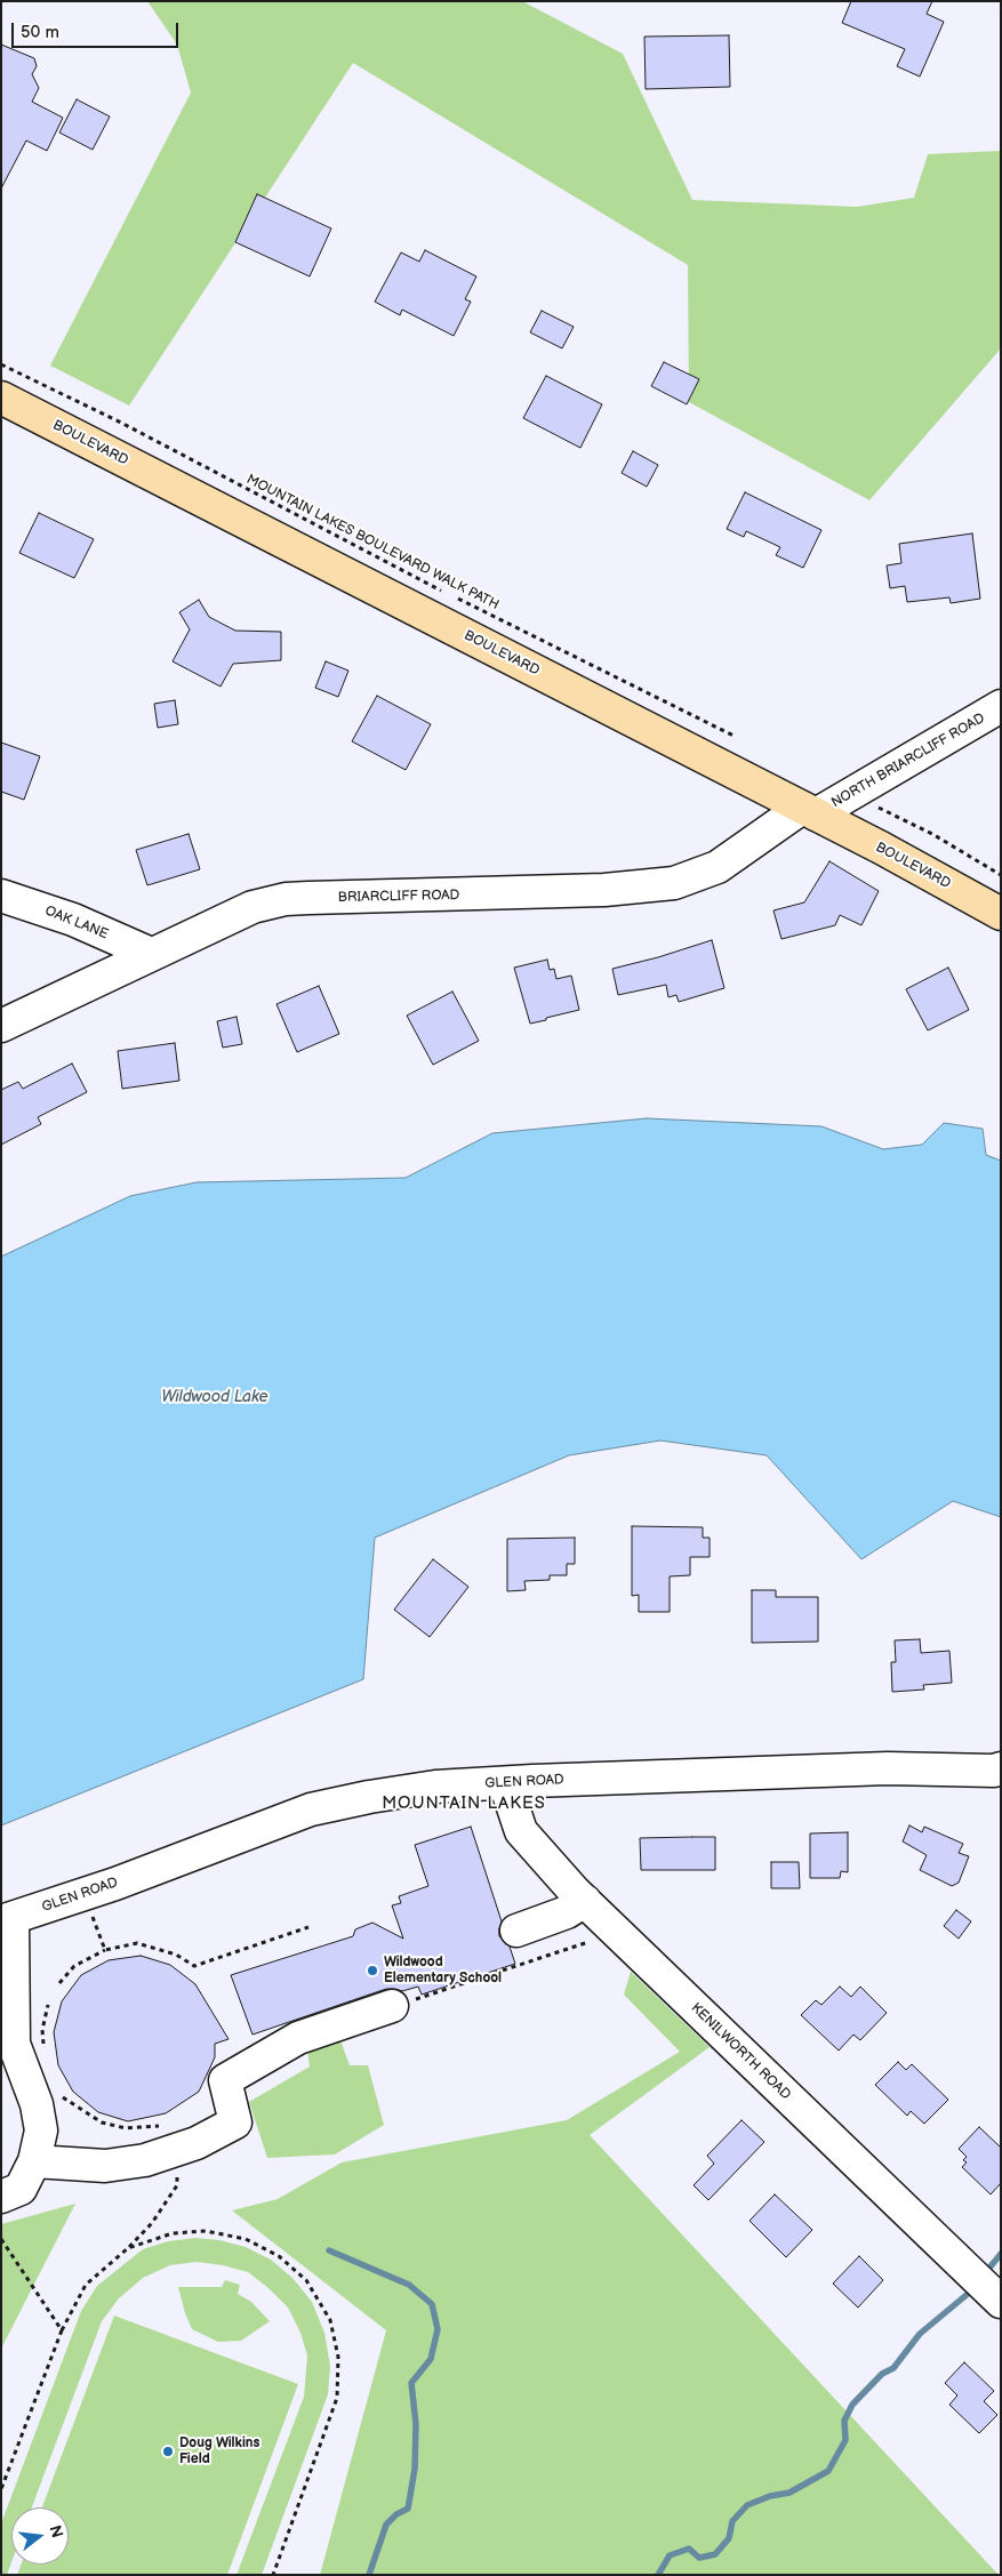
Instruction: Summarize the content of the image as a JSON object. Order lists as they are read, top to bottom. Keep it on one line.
{"streets":{"main road":["BOULEVARD"],"street":["NORTH BRIARCLIFF ROAD","BRIARCLIFF ROAD","OAK LANE","GLEN ROAD","KENILWORTH ROAD"],"path":["MOUNTAIN LAKES BOULEVARD WALK PATH"]},"crossings":[["BOULEVARD","NORTH BRIARCLIFF ROAD"],["BOULEVARD","BRIARCLIFF ROAD"],["NORTH BRIARCLIFF ROAD","BRIARCLIFF ROAD"],["BRIARCLIFF ROAD","OAK LANE"],["GLEN ROAD","KENILWORTH ROAD"]],"districts":["MOUNTAIN LAKES"],"water":["Wildwood Lake"],"places":["Wildwood Elementary School","Doug Wilkins Field"],"scale_bar":"50 m","north":"right"}
